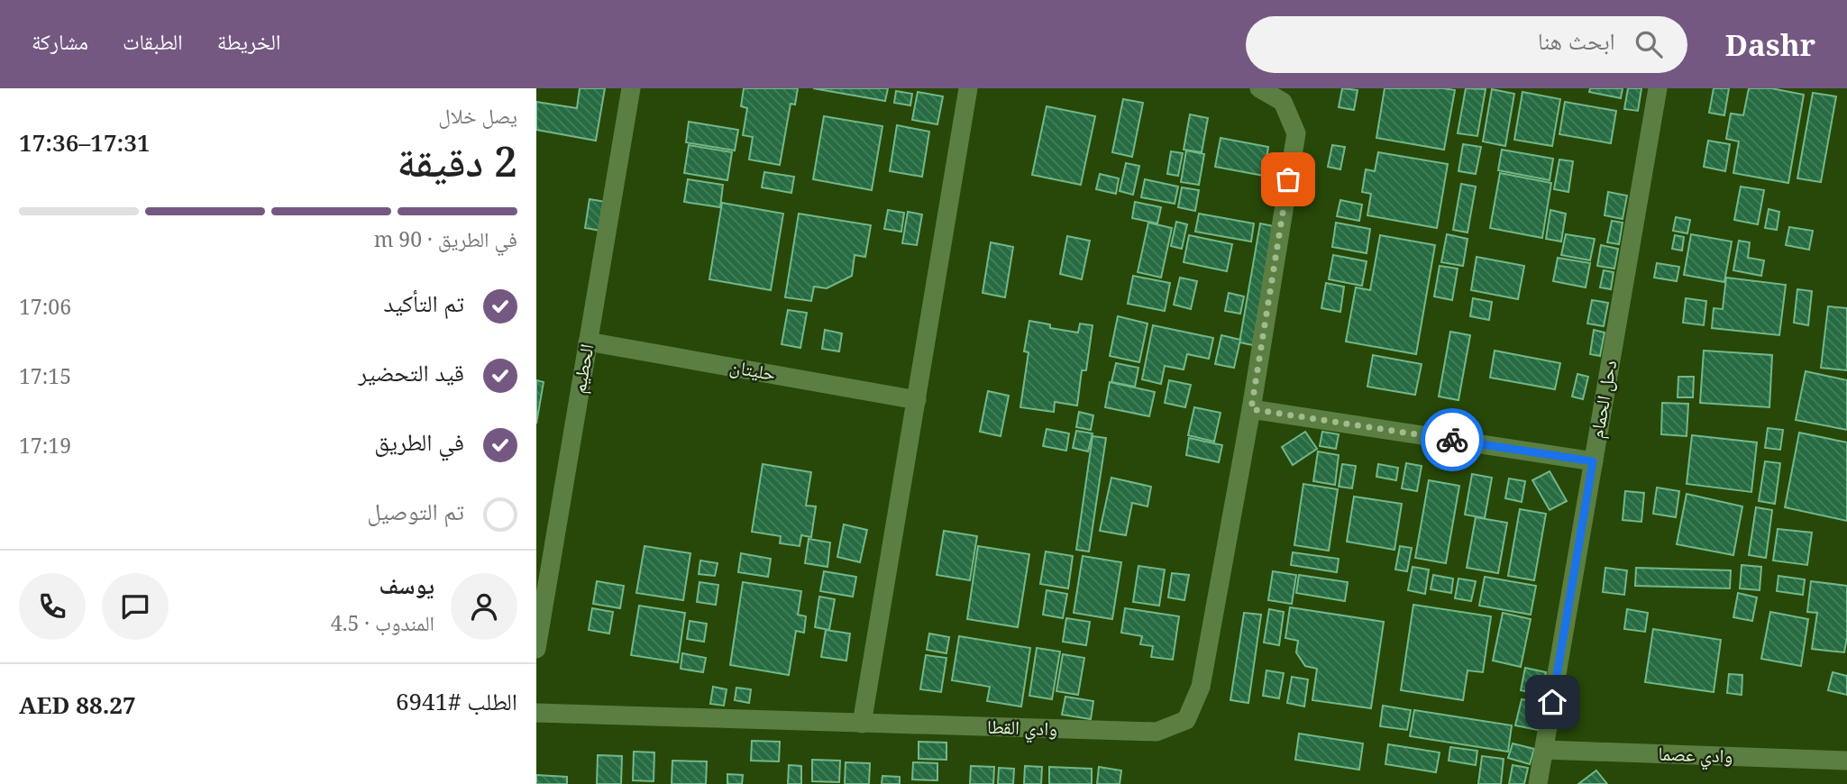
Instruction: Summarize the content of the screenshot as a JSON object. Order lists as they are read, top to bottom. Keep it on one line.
{"streets":{"street":["الحطيم","حليتان","دحل الحمام","وادي القطا","وادي عصما"]},"crossings":[["الحطيم","حليتان"],["دحل الحمام","وادي عصما"]],"page":{"header":"Dashr","search":"ابحث هنا","nav":["الخريطة","الطبقات","مشاركة"],"heading":["2 دقيقة","يصل خلال","17:31–17:36"],"panel":["يوسف","المندوب · 4.5","الطلب #6941","AED 88.27"],"bar":"في الطريق · 90 m","list":[["تم التأكيد","17:06"],["قيد التحضير","17:15"],["في الطريق","17:19"],"تم التوصيل"]}}
